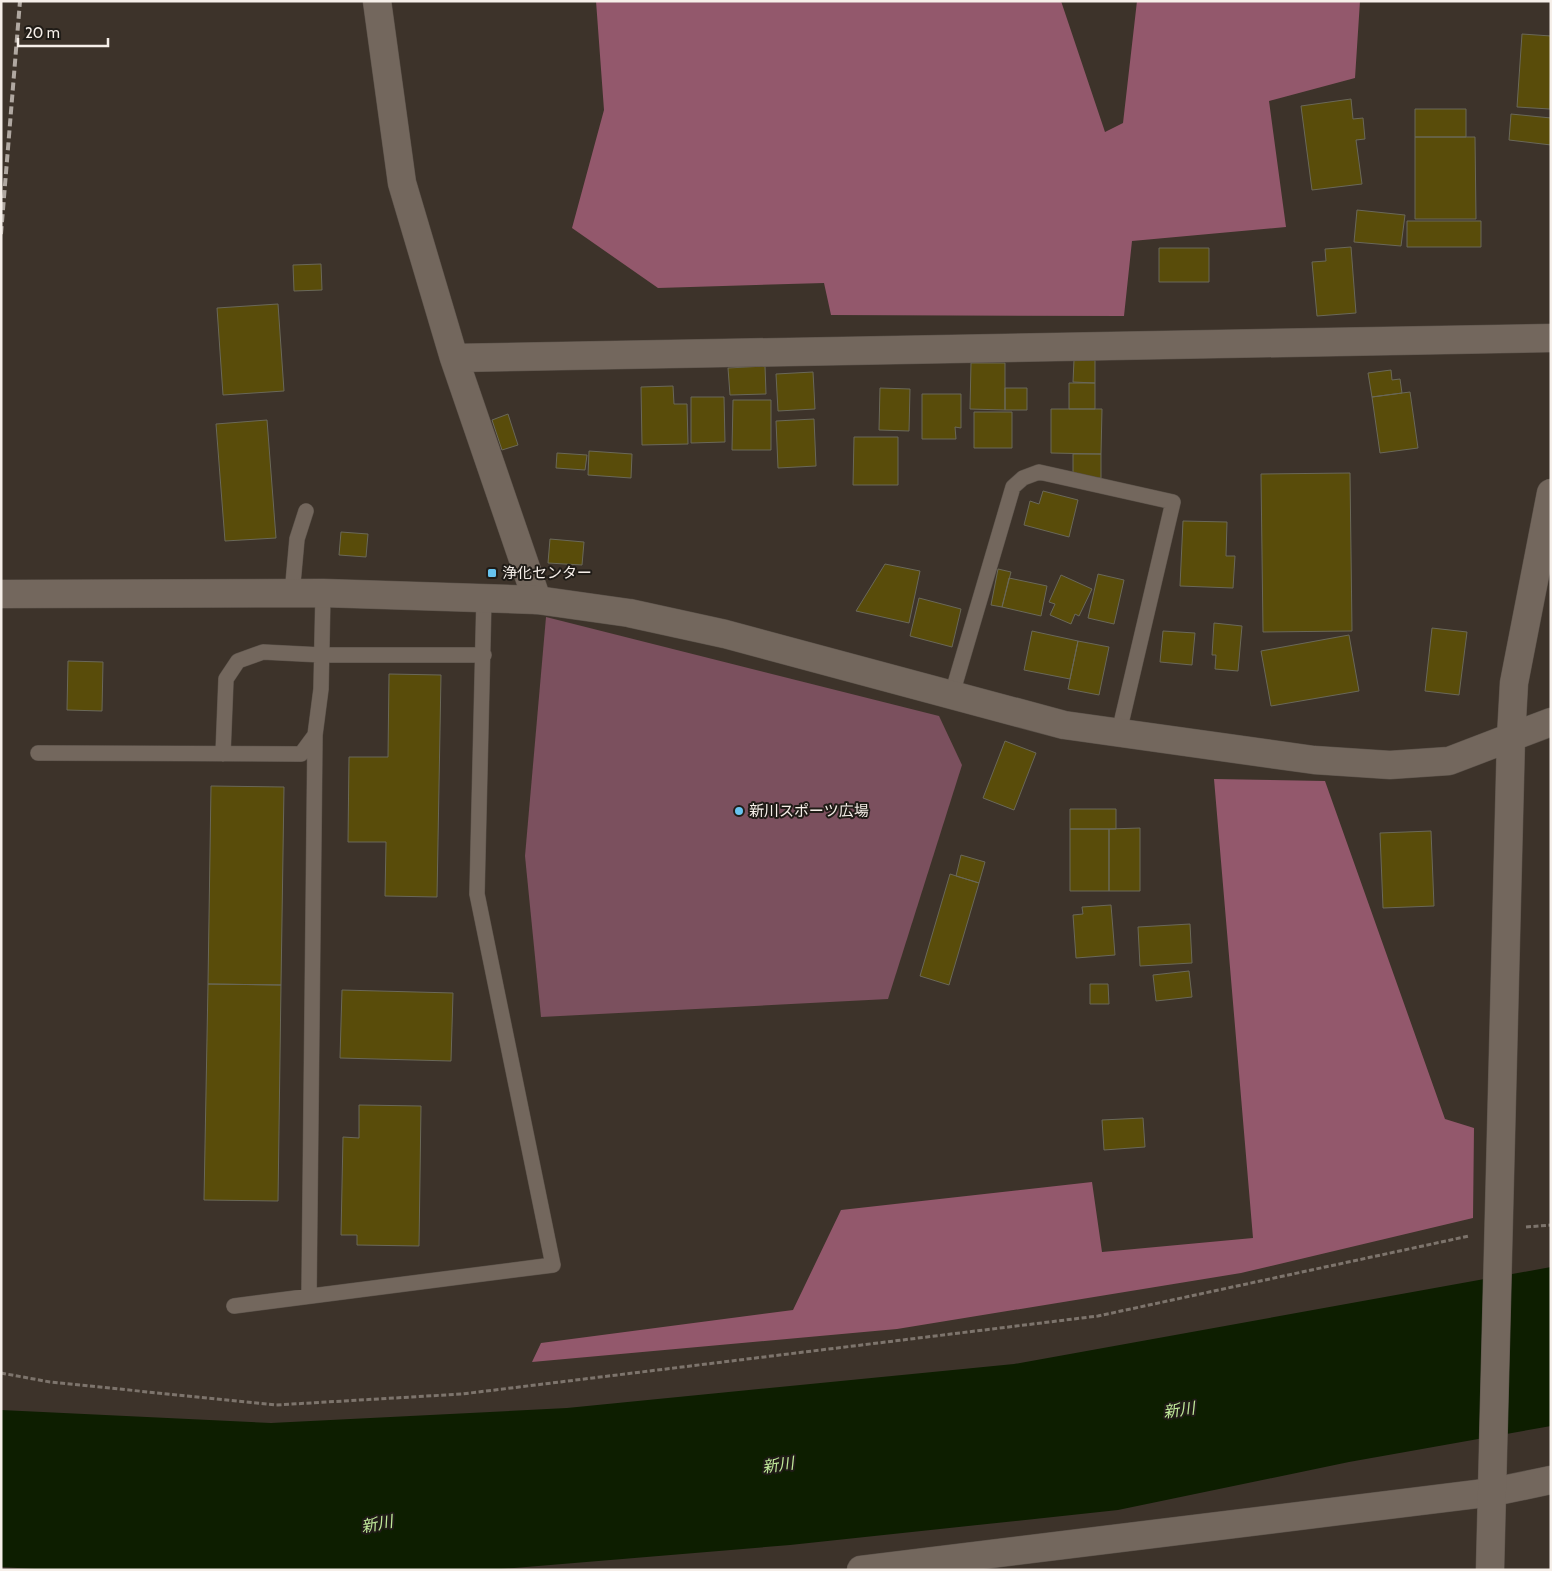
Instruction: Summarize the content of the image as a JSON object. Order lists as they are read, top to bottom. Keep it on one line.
{"water":["新川"],"places":{"transit":["浄化センター"],"other":["新川スポーツ広場"]},"scale_bar":"20 m"}
